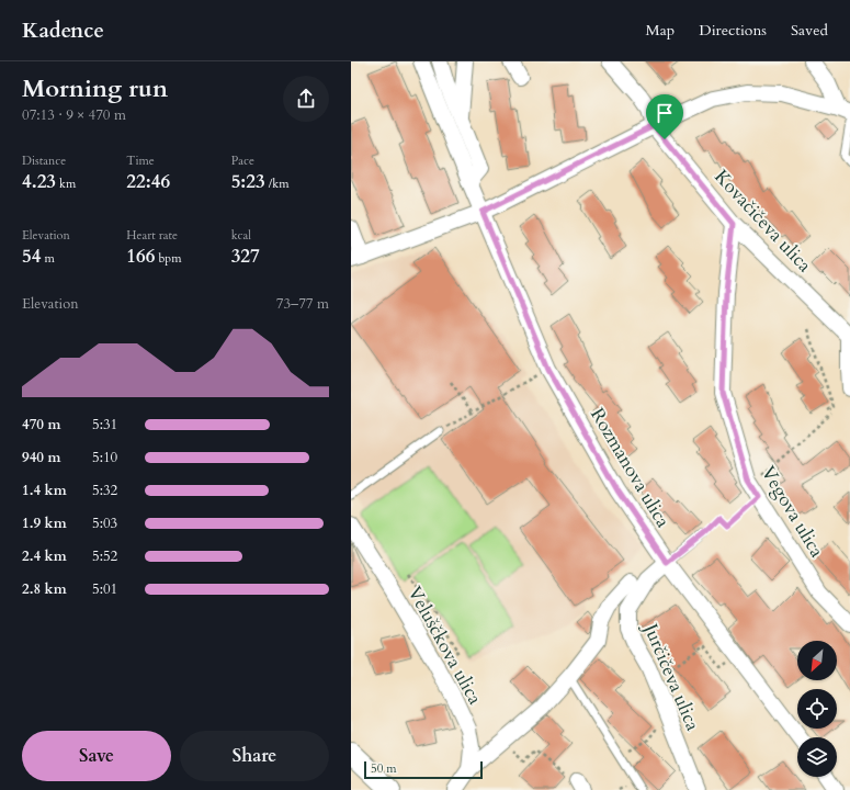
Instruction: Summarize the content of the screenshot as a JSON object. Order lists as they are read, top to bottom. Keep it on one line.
{"streets":{"street":["Kovačičeva ulica","Rozmanova ulica","Vegova ulica","Veluščkova ulica","Jurčičeva ulica"]},"crossings":[["Kovačičeva ulica","Vegova ulica"],["Rozmanova ulica","Jurčičeva ulica"]],"scale_bar":"50 m","north":"bottom left","page":{"header":"Kadence","nav":["Map","Directions","Saved"],"heading":["Morning run","07:13 · 9 × 470 m"],"stats":[["Distance","4.23 km"],["Time","22:46"],["Pace","5:23 /km"],["Elevation","54 m"],["Heart rate","166 bpm"],["kcal","327"]],"chart":["Elevation","73–77 m"],"list":[{"name":"470 m","note":"5:31"},{"name":"940 m","note":"5:10"},{"name":"1.4 km","note":"5:32"},{"name":"1.9 km","note":"5:03"},{"name":"2.4 km","note":"5:52"},{"name":"2.8 km","note":"5:01"}],"buttons":["Save","Share"],"scale":"50 m"}}
